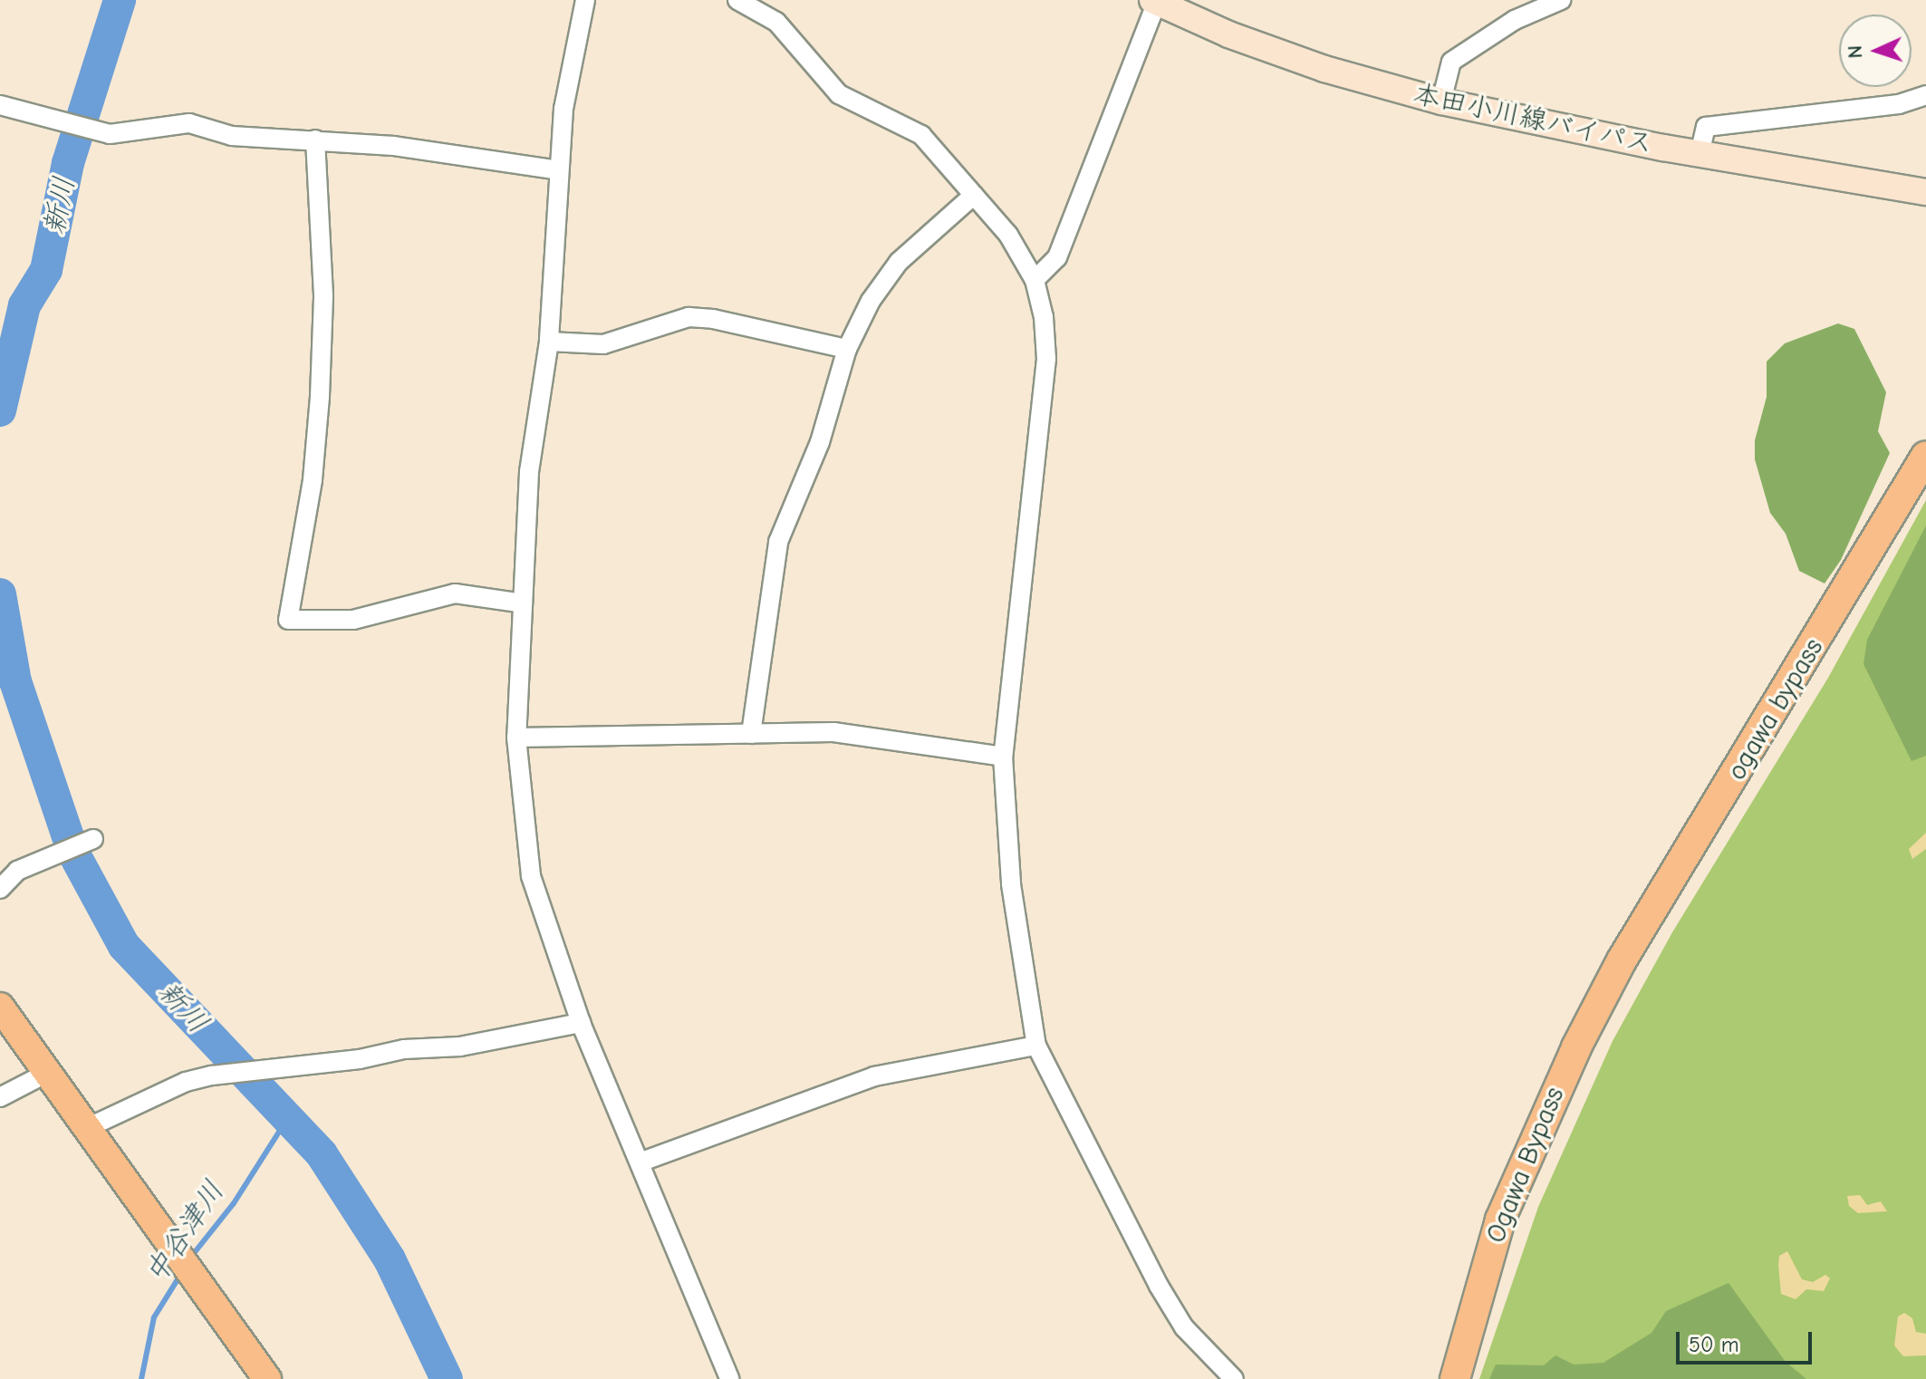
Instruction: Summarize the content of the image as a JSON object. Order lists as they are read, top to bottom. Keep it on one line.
{"streets":{"highway":["Ogawa Bypass"],"main road":["本田小川線バイパス"]},"water":["新川","中谷津川"],"scale_bar":"50 m","north":"left"}
